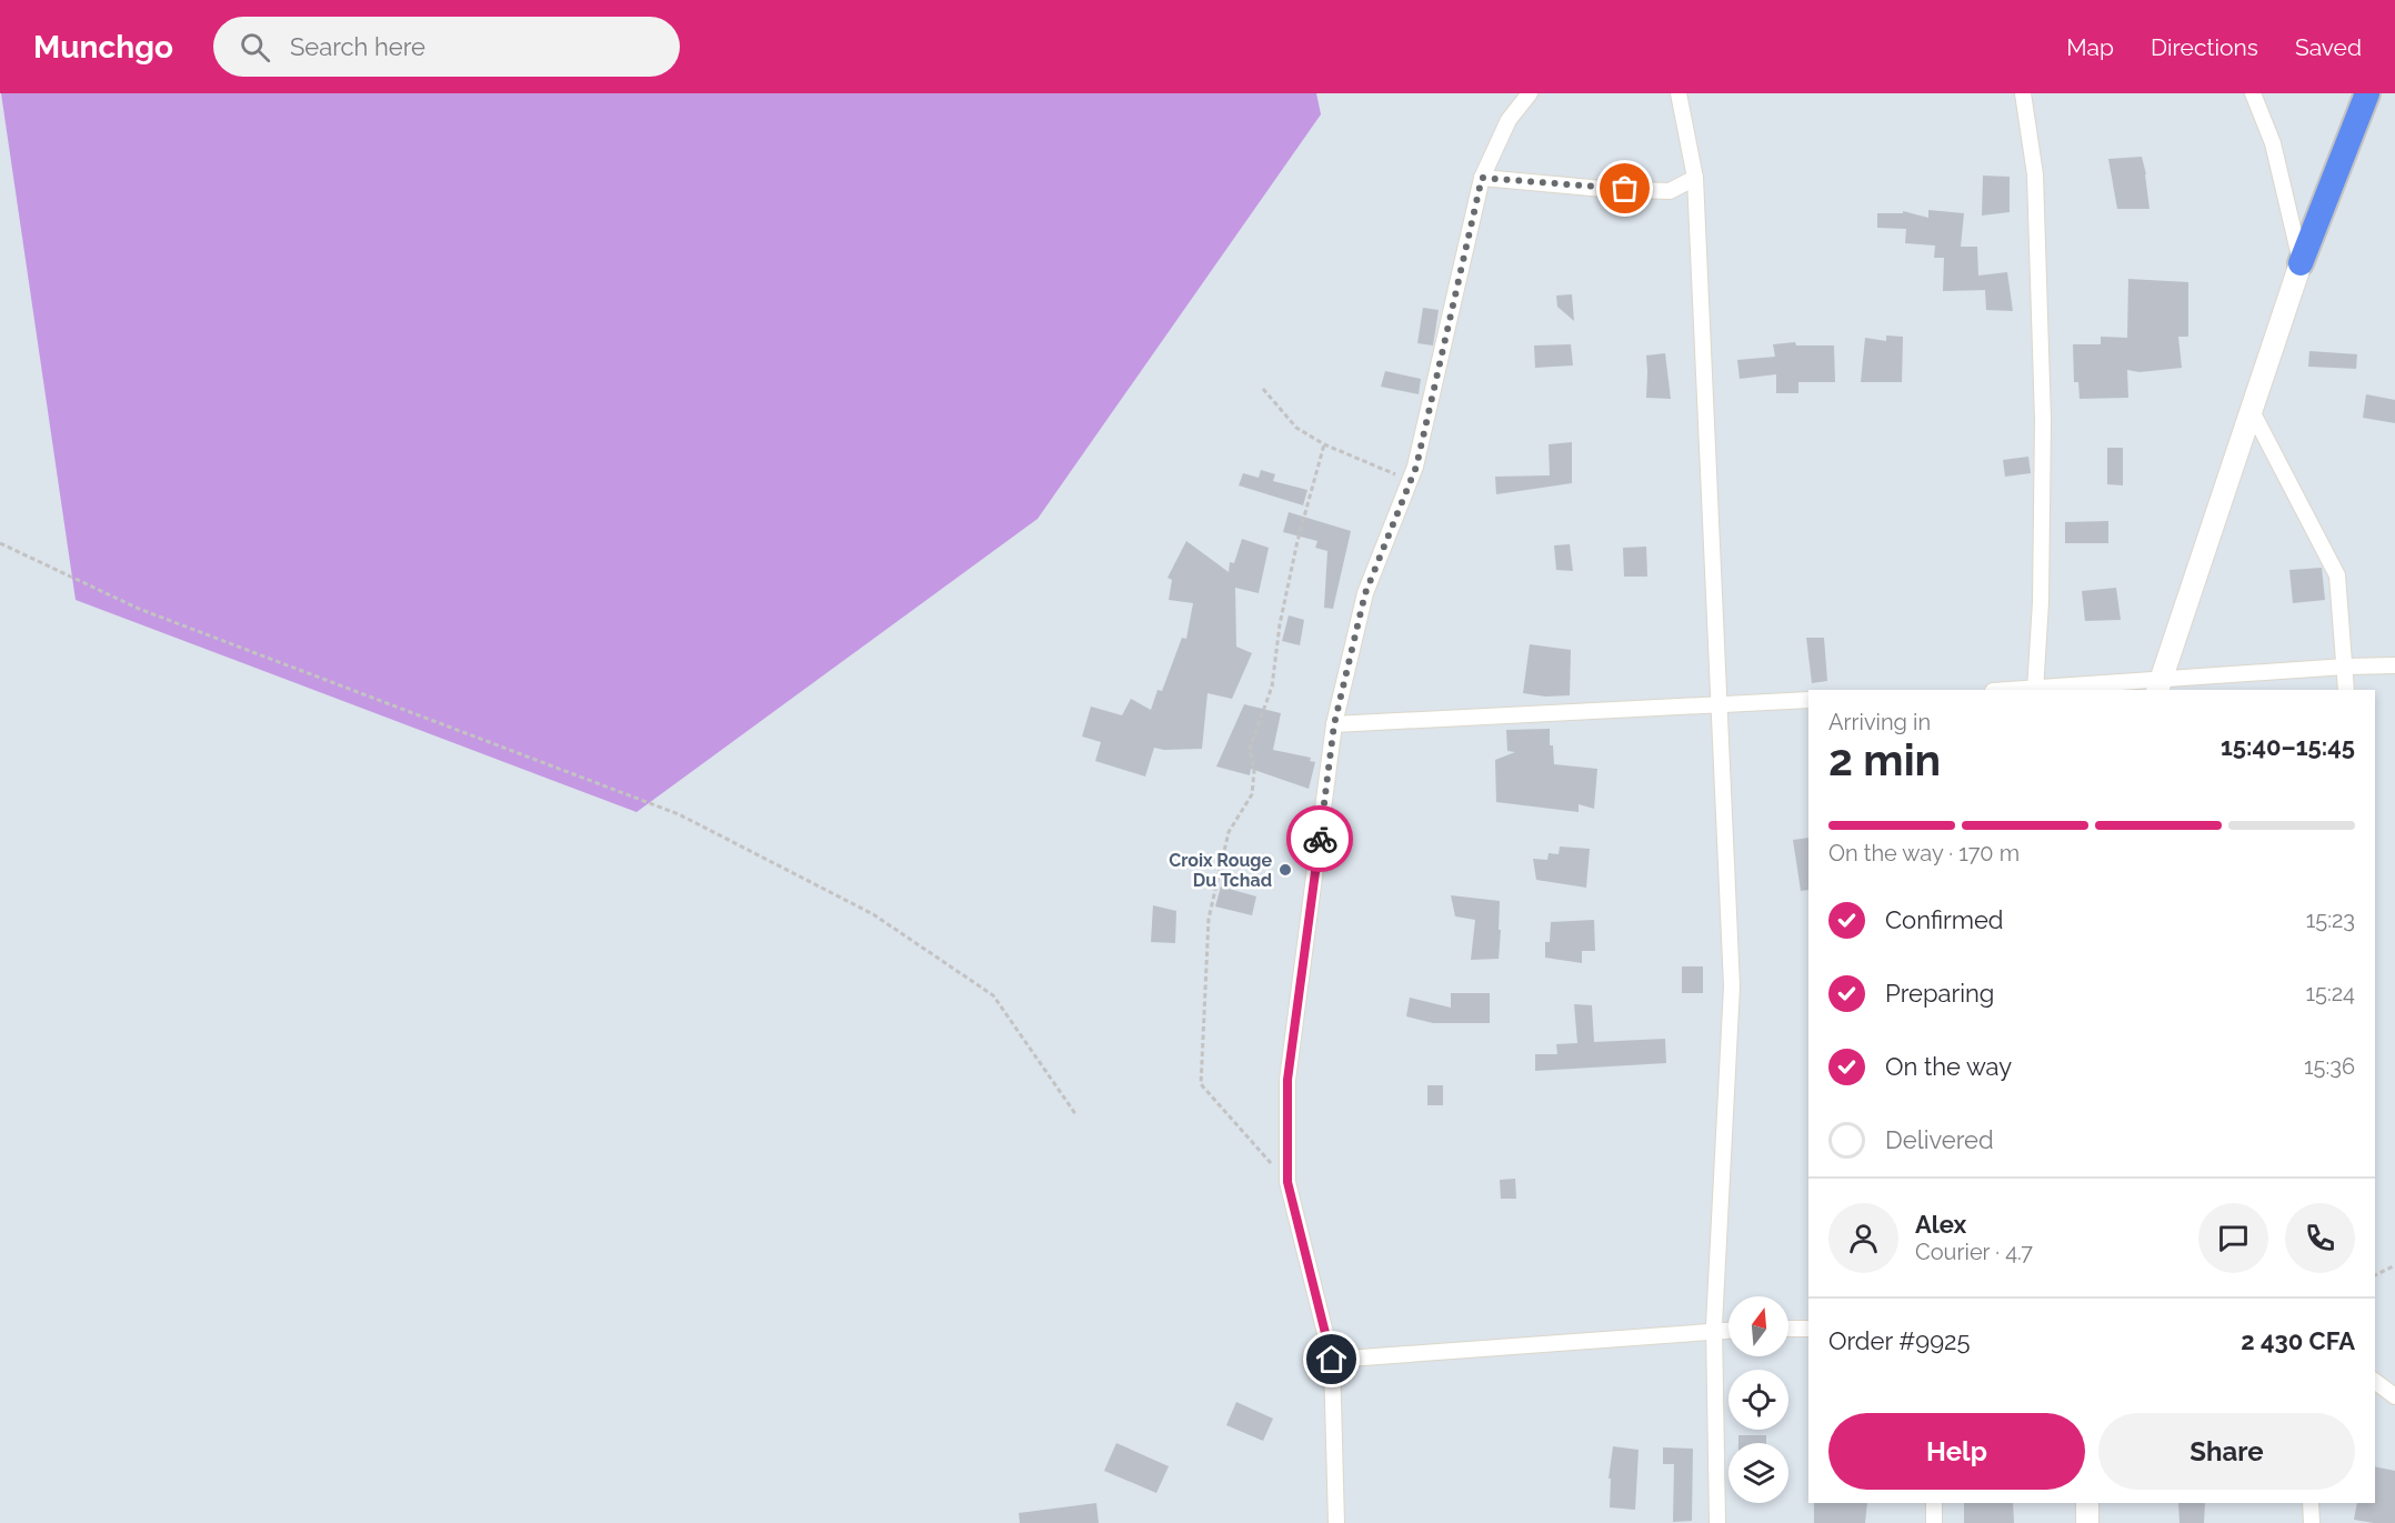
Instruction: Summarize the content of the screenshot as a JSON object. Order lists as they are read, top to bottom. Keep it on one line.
{"places":["Croix Rouge Du Tchad"],"north":"top","page":{"header":"Munchgo","search":"Search here","nav":["Map","Directions","Saved"],"heading":["2 min","Arriving in","15:40–15:45"],"panel":["Alex","Courier · 4.7","Order #9925","2 430 CFA"],"bar":"On the way · 170 m","list":[["Confirmed","15:23"],["Preparing","15:24"],["On the way","15:36"],"Delivered"],"buttons":["Help","Share"]}}
